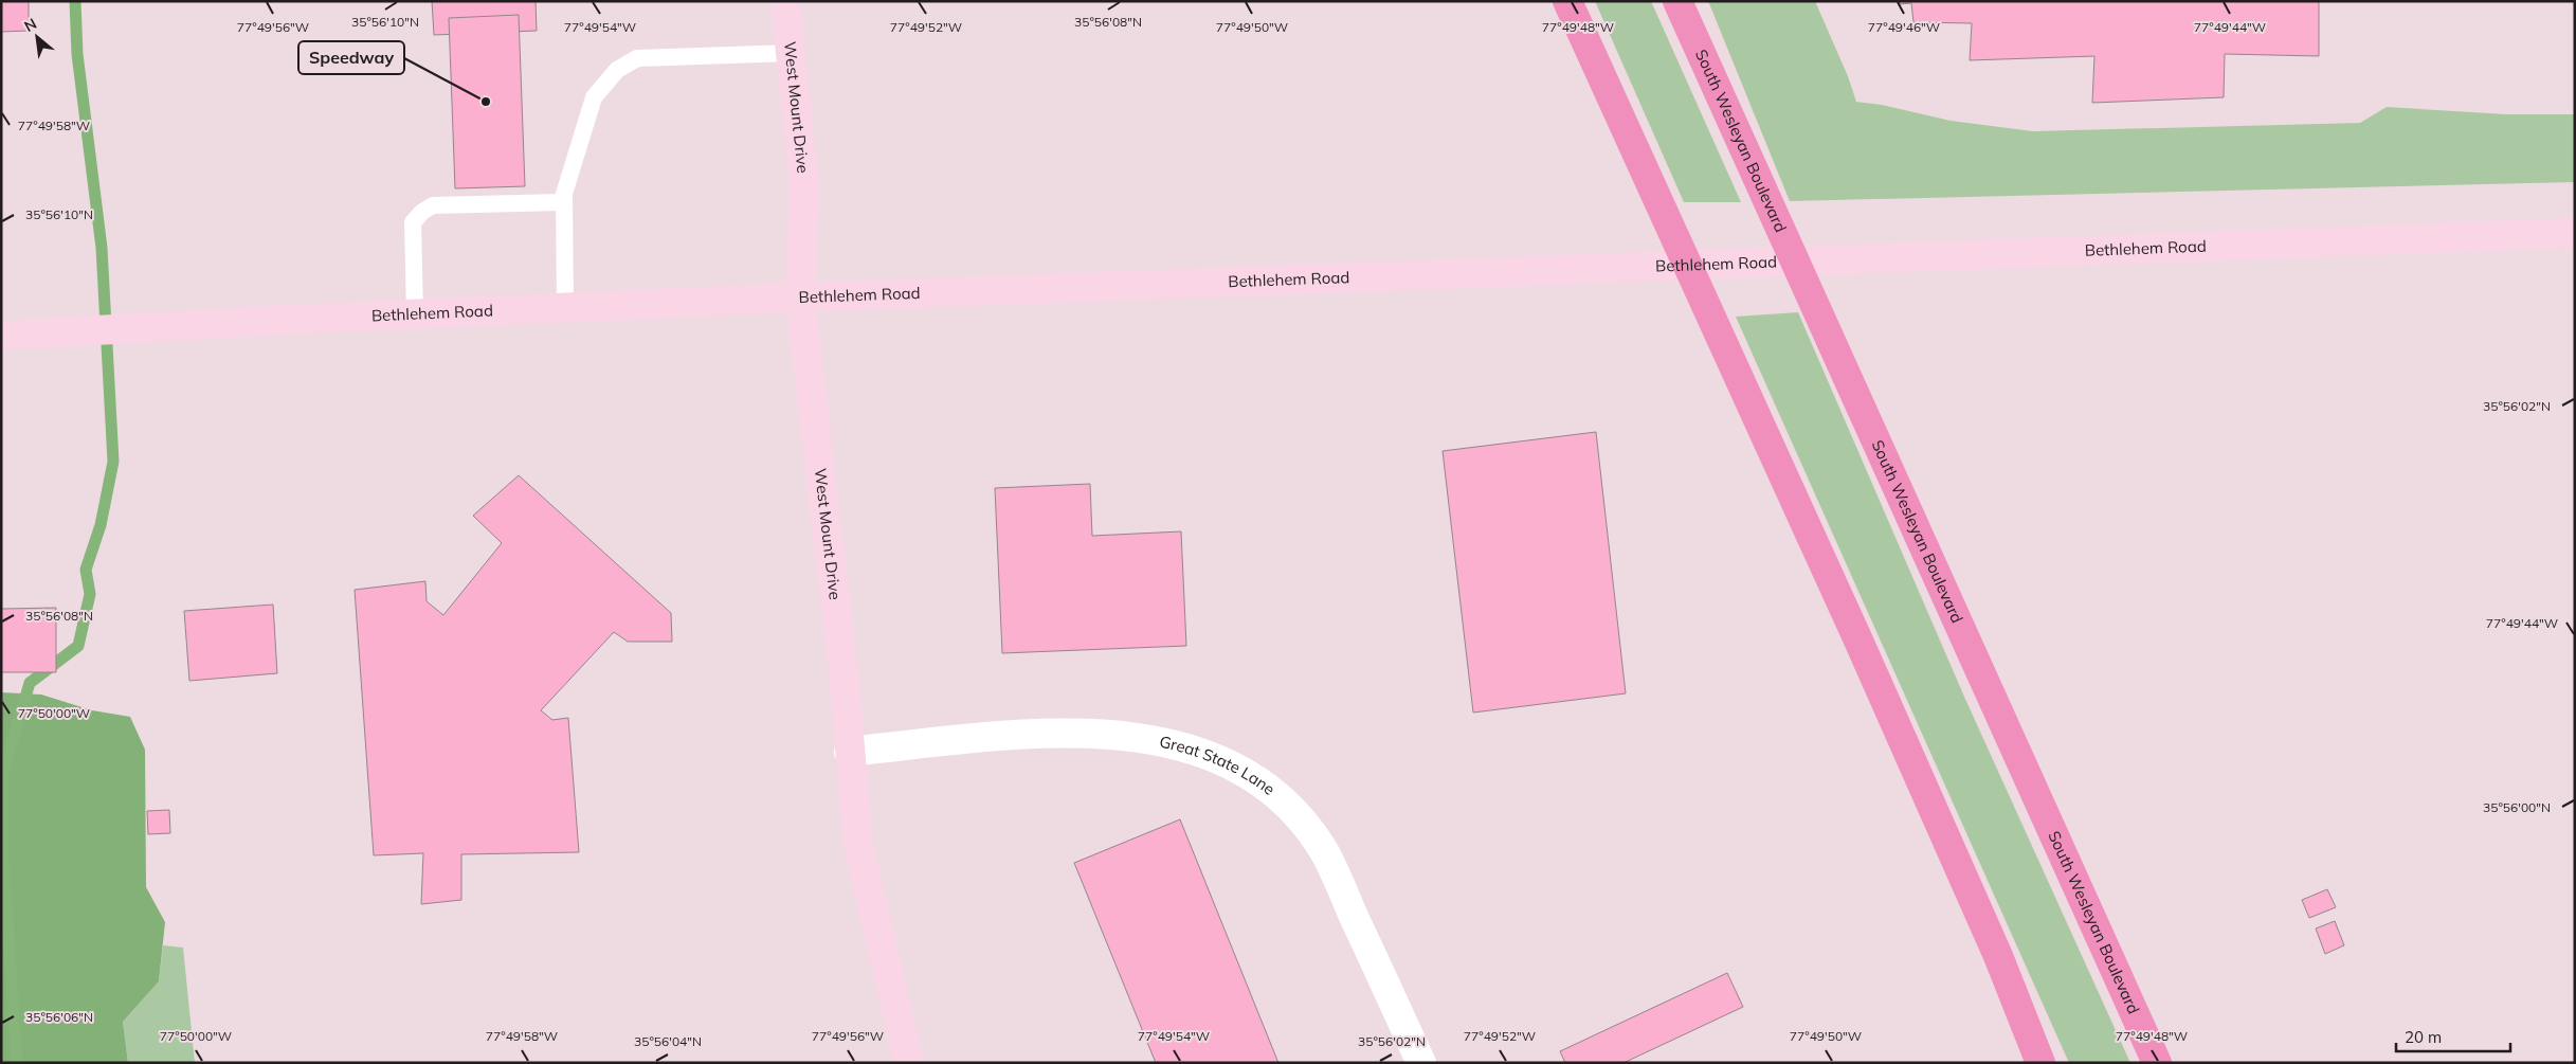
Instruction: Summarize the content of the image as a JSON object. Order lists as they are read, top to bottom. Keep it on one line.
{"streets":{"highway":["South Wesleyan Boulevard"],"main road":["West Mount Drive","Bethlehem Road"],"street":["Great State Lane"]},"crossings":[["West Mount Drive","Bethlehem Road"],["West Mount Drive","Great State Lane"]],"places":["Speedway"],"scale_bar":"20 m","north":"top left","coordinates":["35°56'10\"N","35°56'08\"N","77°49'56\"W","77°49'54\"W","77°49'52\"W","77°49'50\"W","77°49'48\"W","77°49'46\"W","77°49'44\"W","77°49'58\"W","35°56'02\"N","77°50'00\"W","35°56'00\"N","35°56'06\"N","35°56'04\"N"]}
